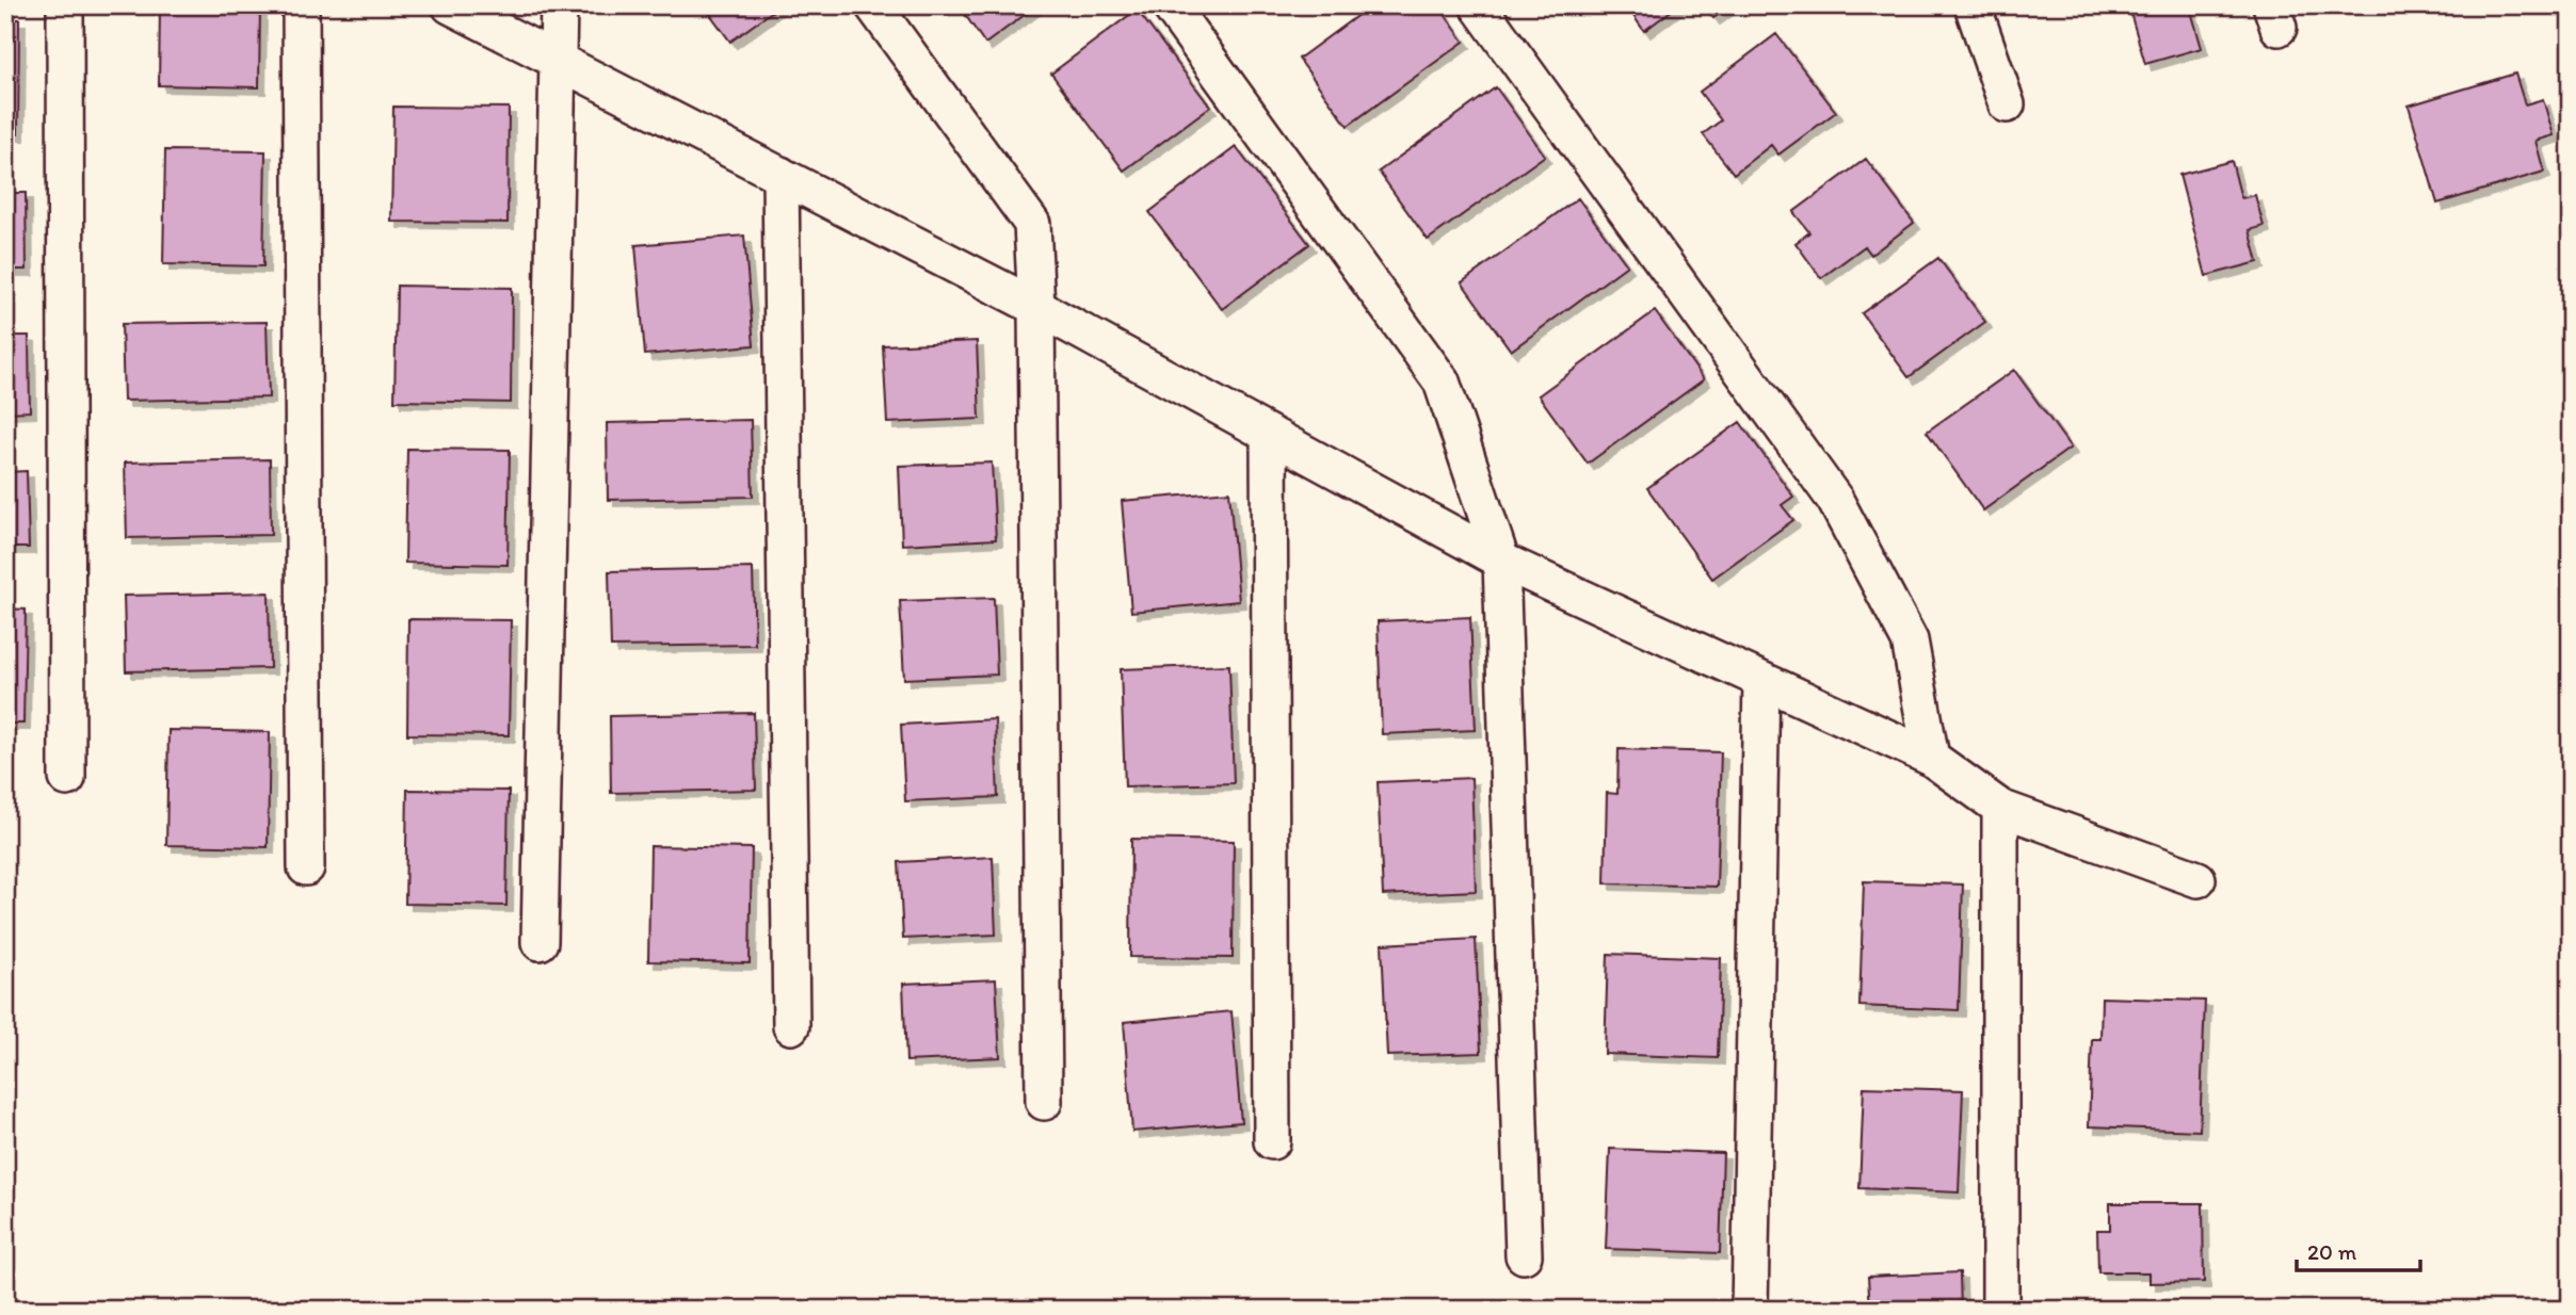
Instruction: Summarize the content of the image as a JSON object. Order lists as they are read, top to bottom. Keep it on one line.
{"scale_bar":"20 m"}
